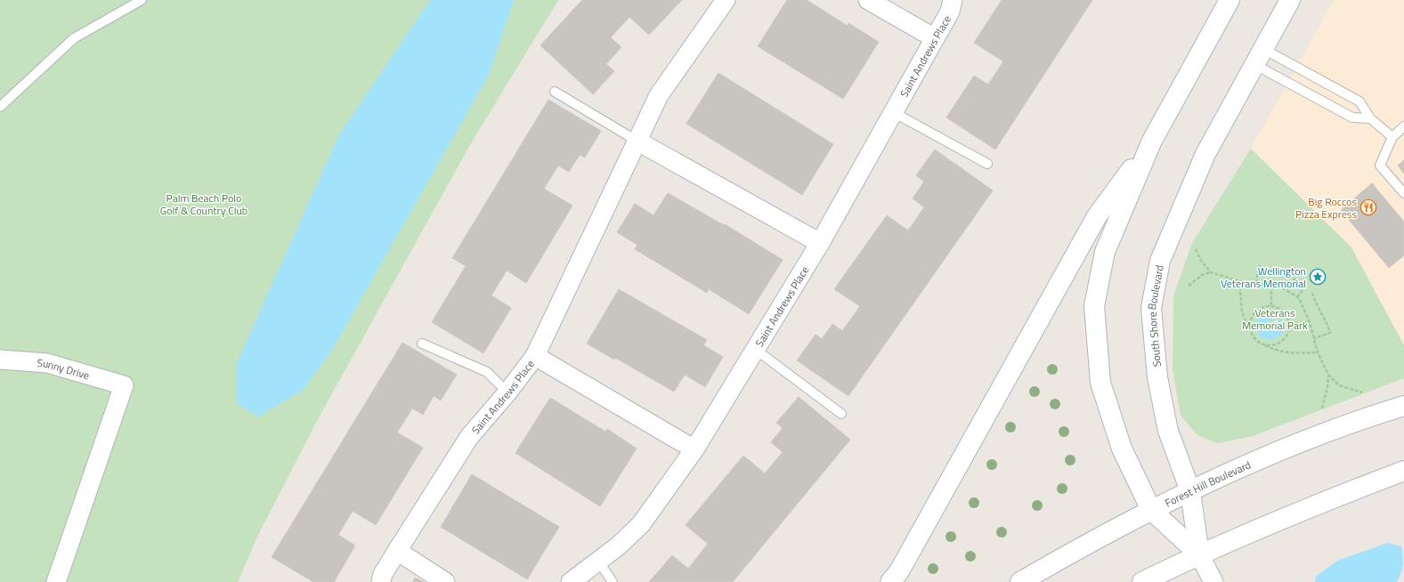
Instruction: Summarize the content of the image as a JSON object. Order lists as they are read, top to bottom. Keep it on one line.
{"streets":{"main road":["South Shore Boulevard","Forest Hill Boulevard"],"street":["Saint Andrews Place","Sunny Drive"]},"crossings":[["South Shore Boulevard","Forest Hill Boulevard"]],"parks":["Palm Beach Polo Golf & Country Club","Veterans Memorial Park"],"places":{"restaurant":["Big Roccos Pizza Express"],"place":["Wellington Veterans Memorial"]}}
